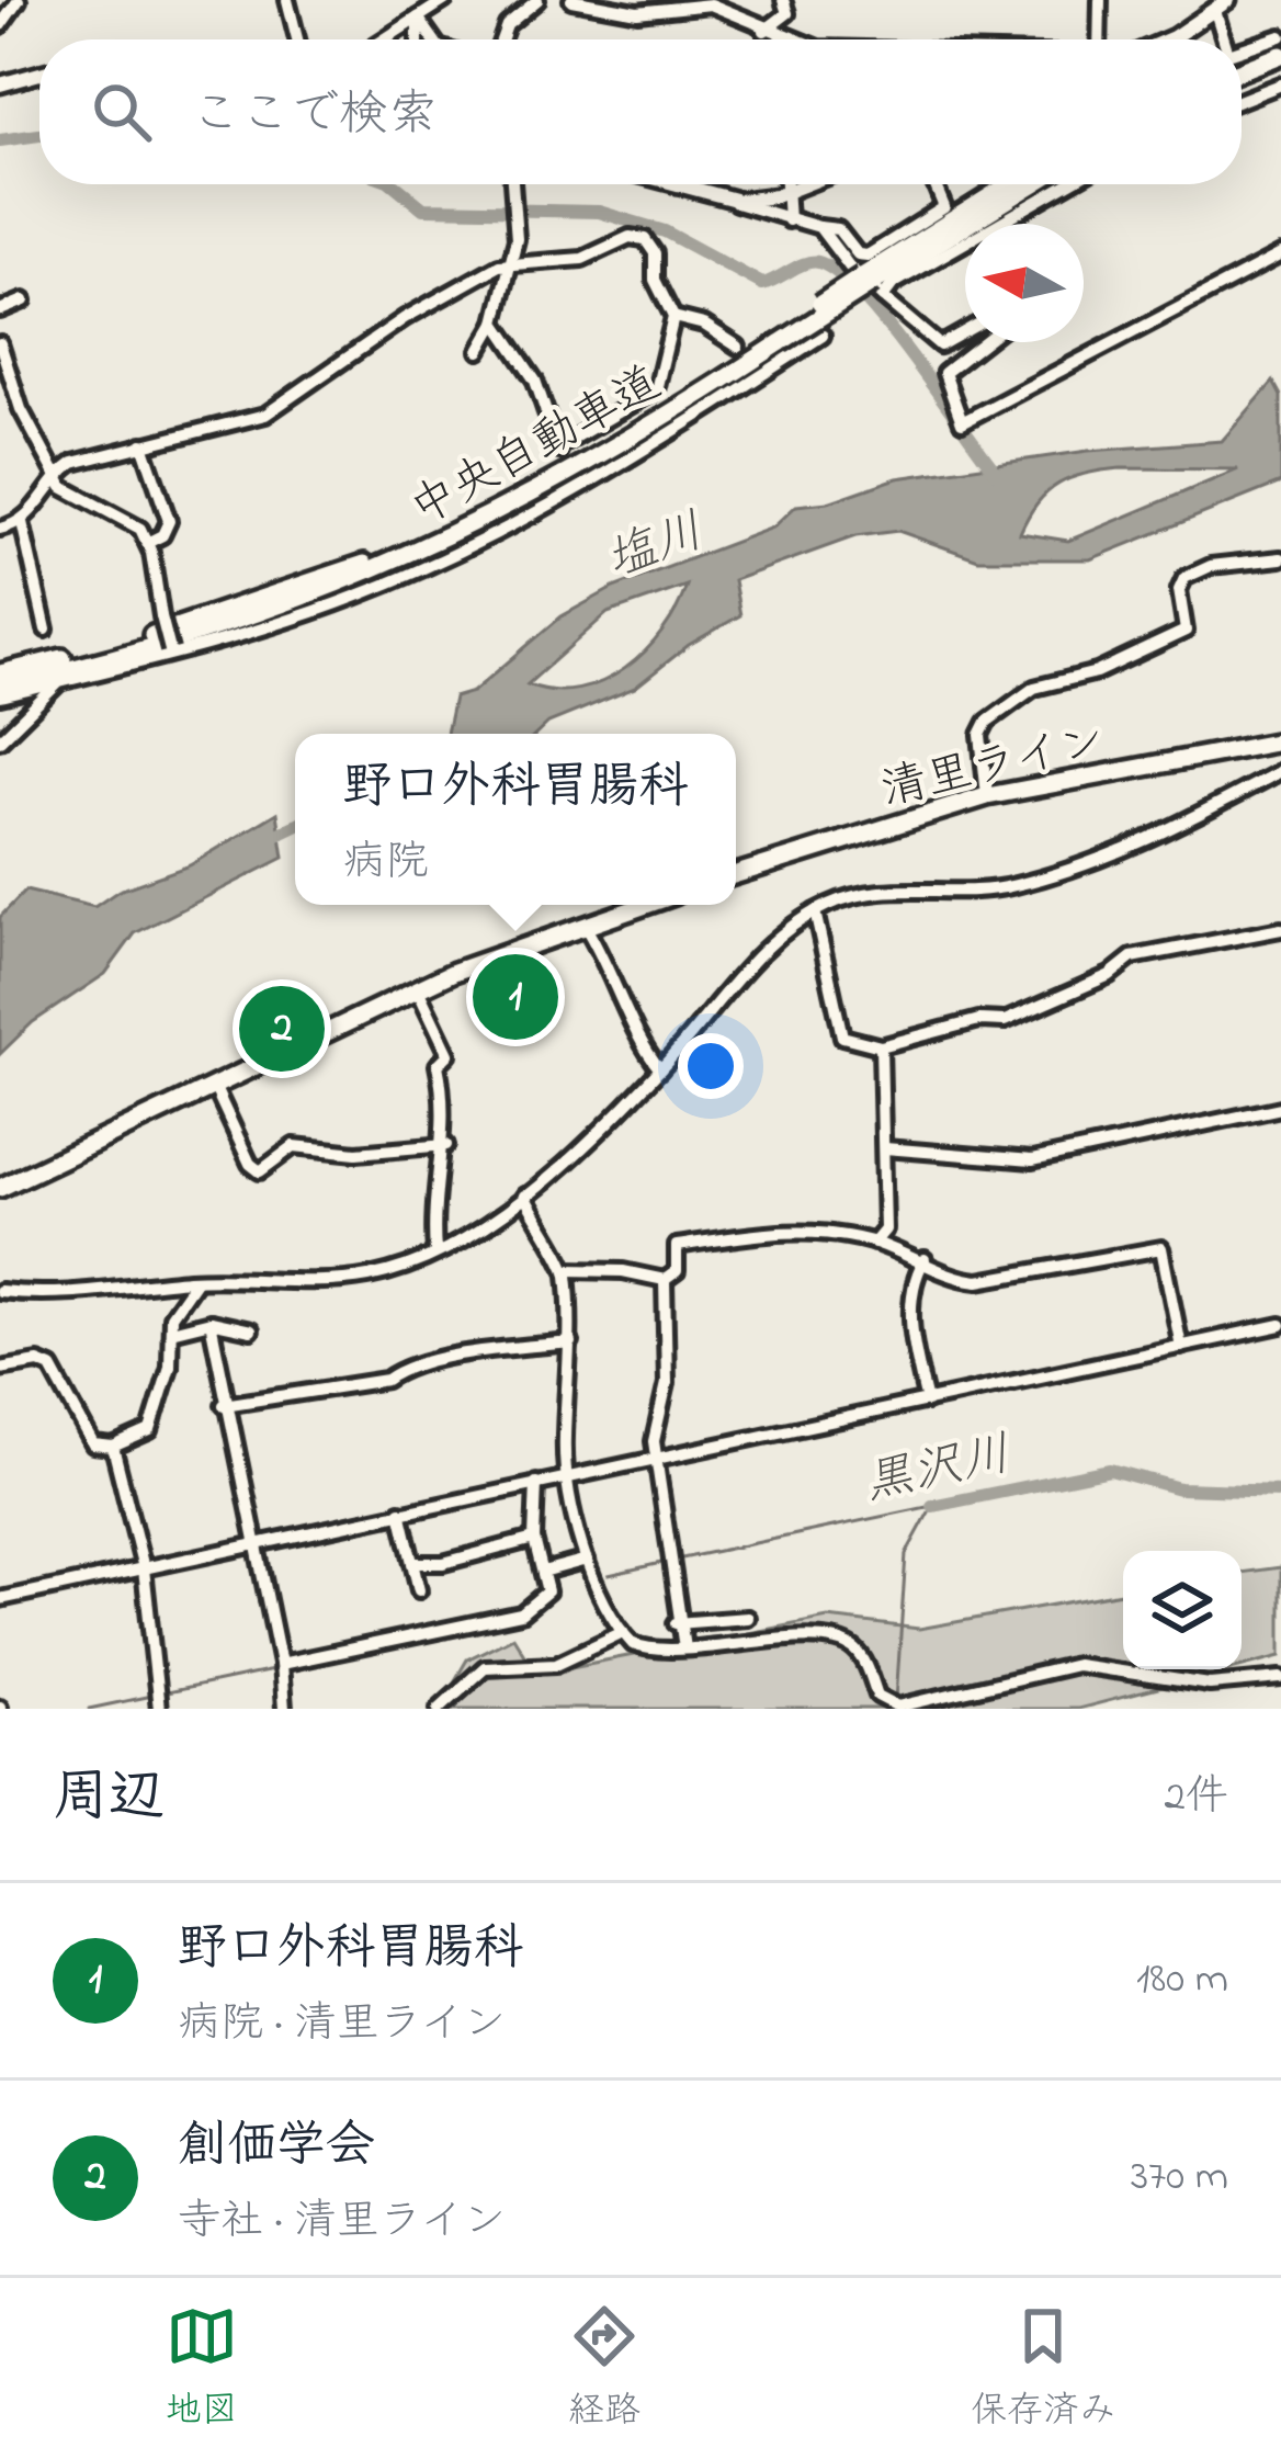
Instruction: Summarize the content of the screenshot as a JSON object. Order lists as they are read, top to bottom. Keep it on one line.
{"streets":{"highway":["中央自動車道","清里ライン"]},"water":["塩川","黒沢川"],"north":"left","page":{"search":"ここで検索","popup":["野口外科胃腸科","病院"],"pins":["1","2"],"heading":["周辺","2件"],"list":[{"mark":"1","name":"野口外科胃腸科","note":"病院 · 清里ライン","value":"180 m"},{"mark":"2","name":"創価学会","note":"寺社 · 清里ライン","value":"370 m"}],"nav":["地図","経路","保存済み"]}}
